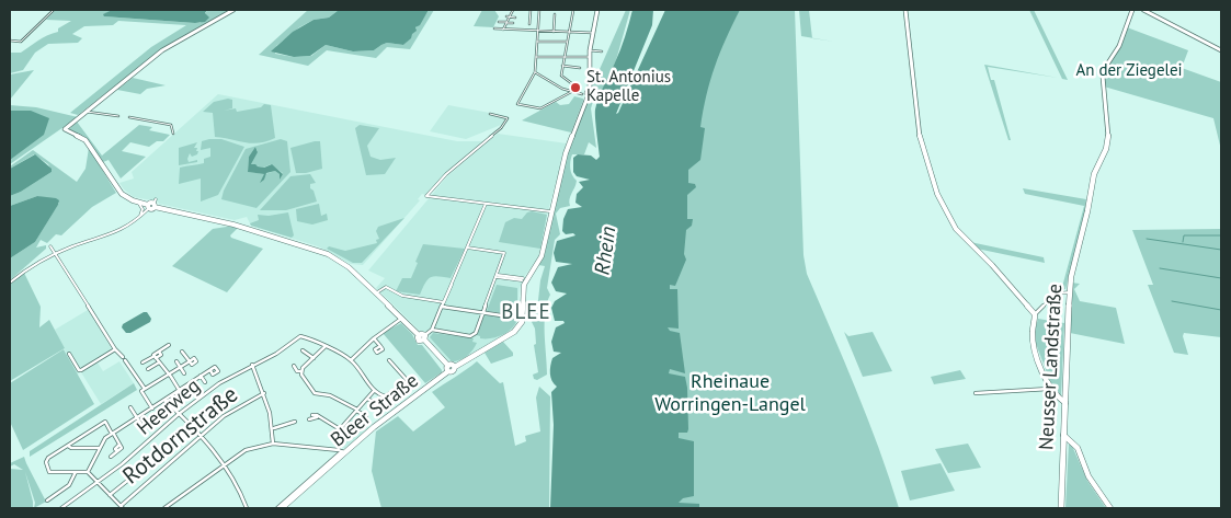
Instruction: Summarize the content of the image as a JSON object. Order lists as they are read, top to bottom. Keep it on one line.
{"streets":{"main road":["Neusser Landstraße"],"street":["Heerweg","Bleer Straße","Rotdornstraße"]},"districts":["BLEE"],"water":["Rhein"],"parks":["An der Ziegelei","Rheinaue Worringen-Langel"],"places":["St. Antonius Kapelle"]}
